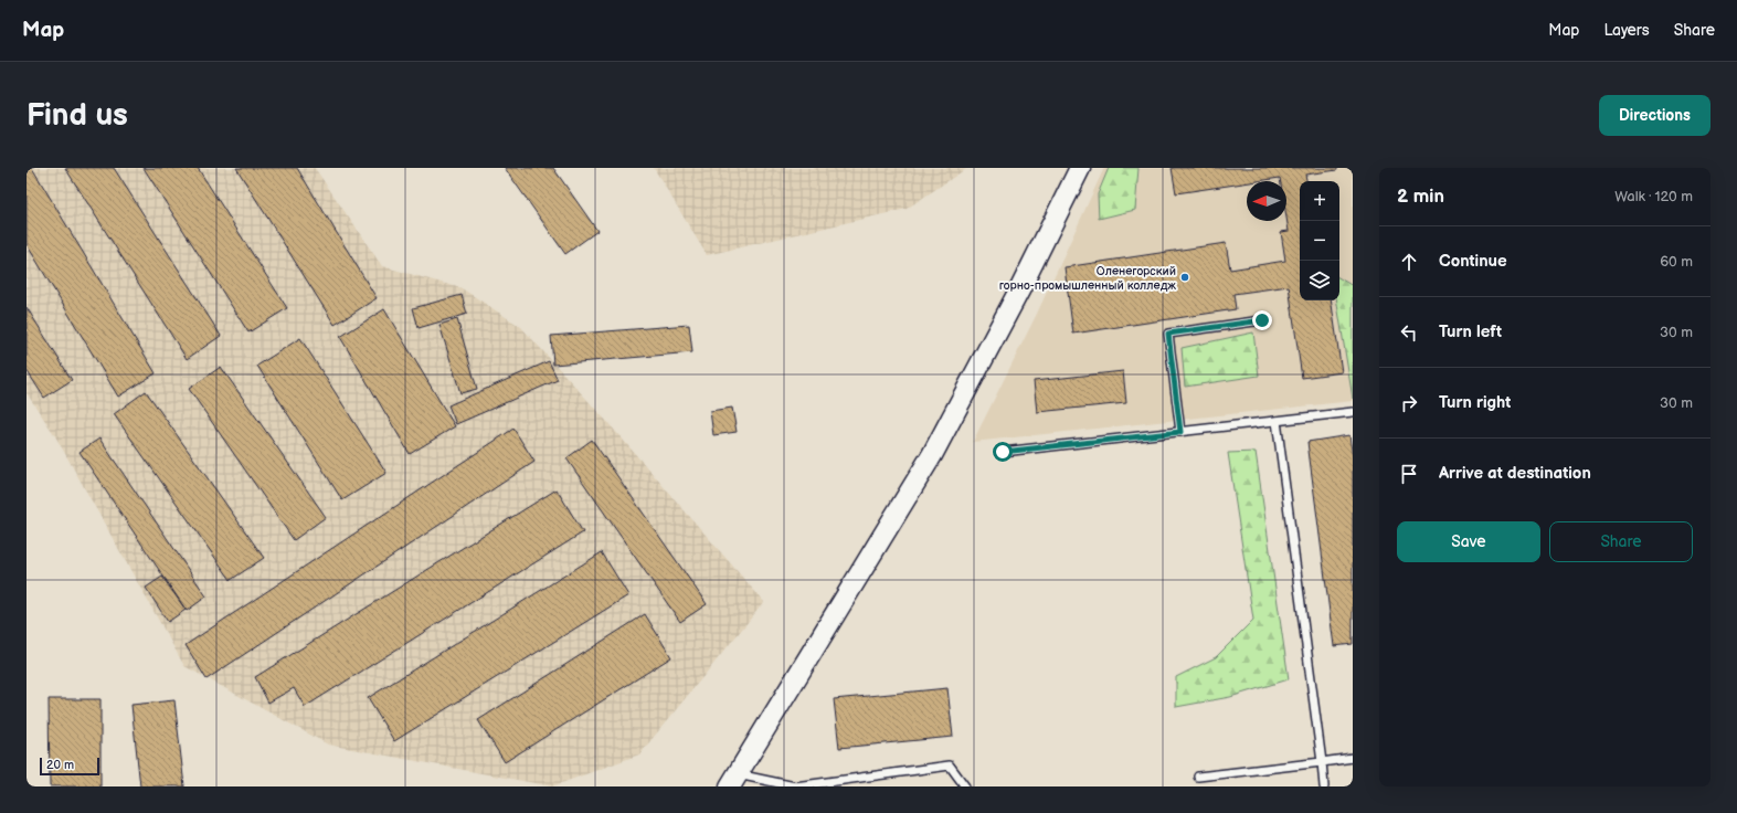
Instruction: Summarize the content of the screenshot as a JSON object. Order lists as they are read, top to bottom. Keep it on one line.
{"places":["Оленегорский горно-промышленный колледж"],"scale_bar":"20 m","north":"left","page":{"header":"Map","nav":["Map","Layers","Share"],"buttons":["Directions",["Save","Share"]],"title":"Find us","heading":["2 min","Walk · 120 m"],"map_buttons":["+","−"],"list":[["Continue","60 m"],["Turn left","30 m"],["Turn right","30 m"],"Arrive at destination"],"scale":"20 m"}}
